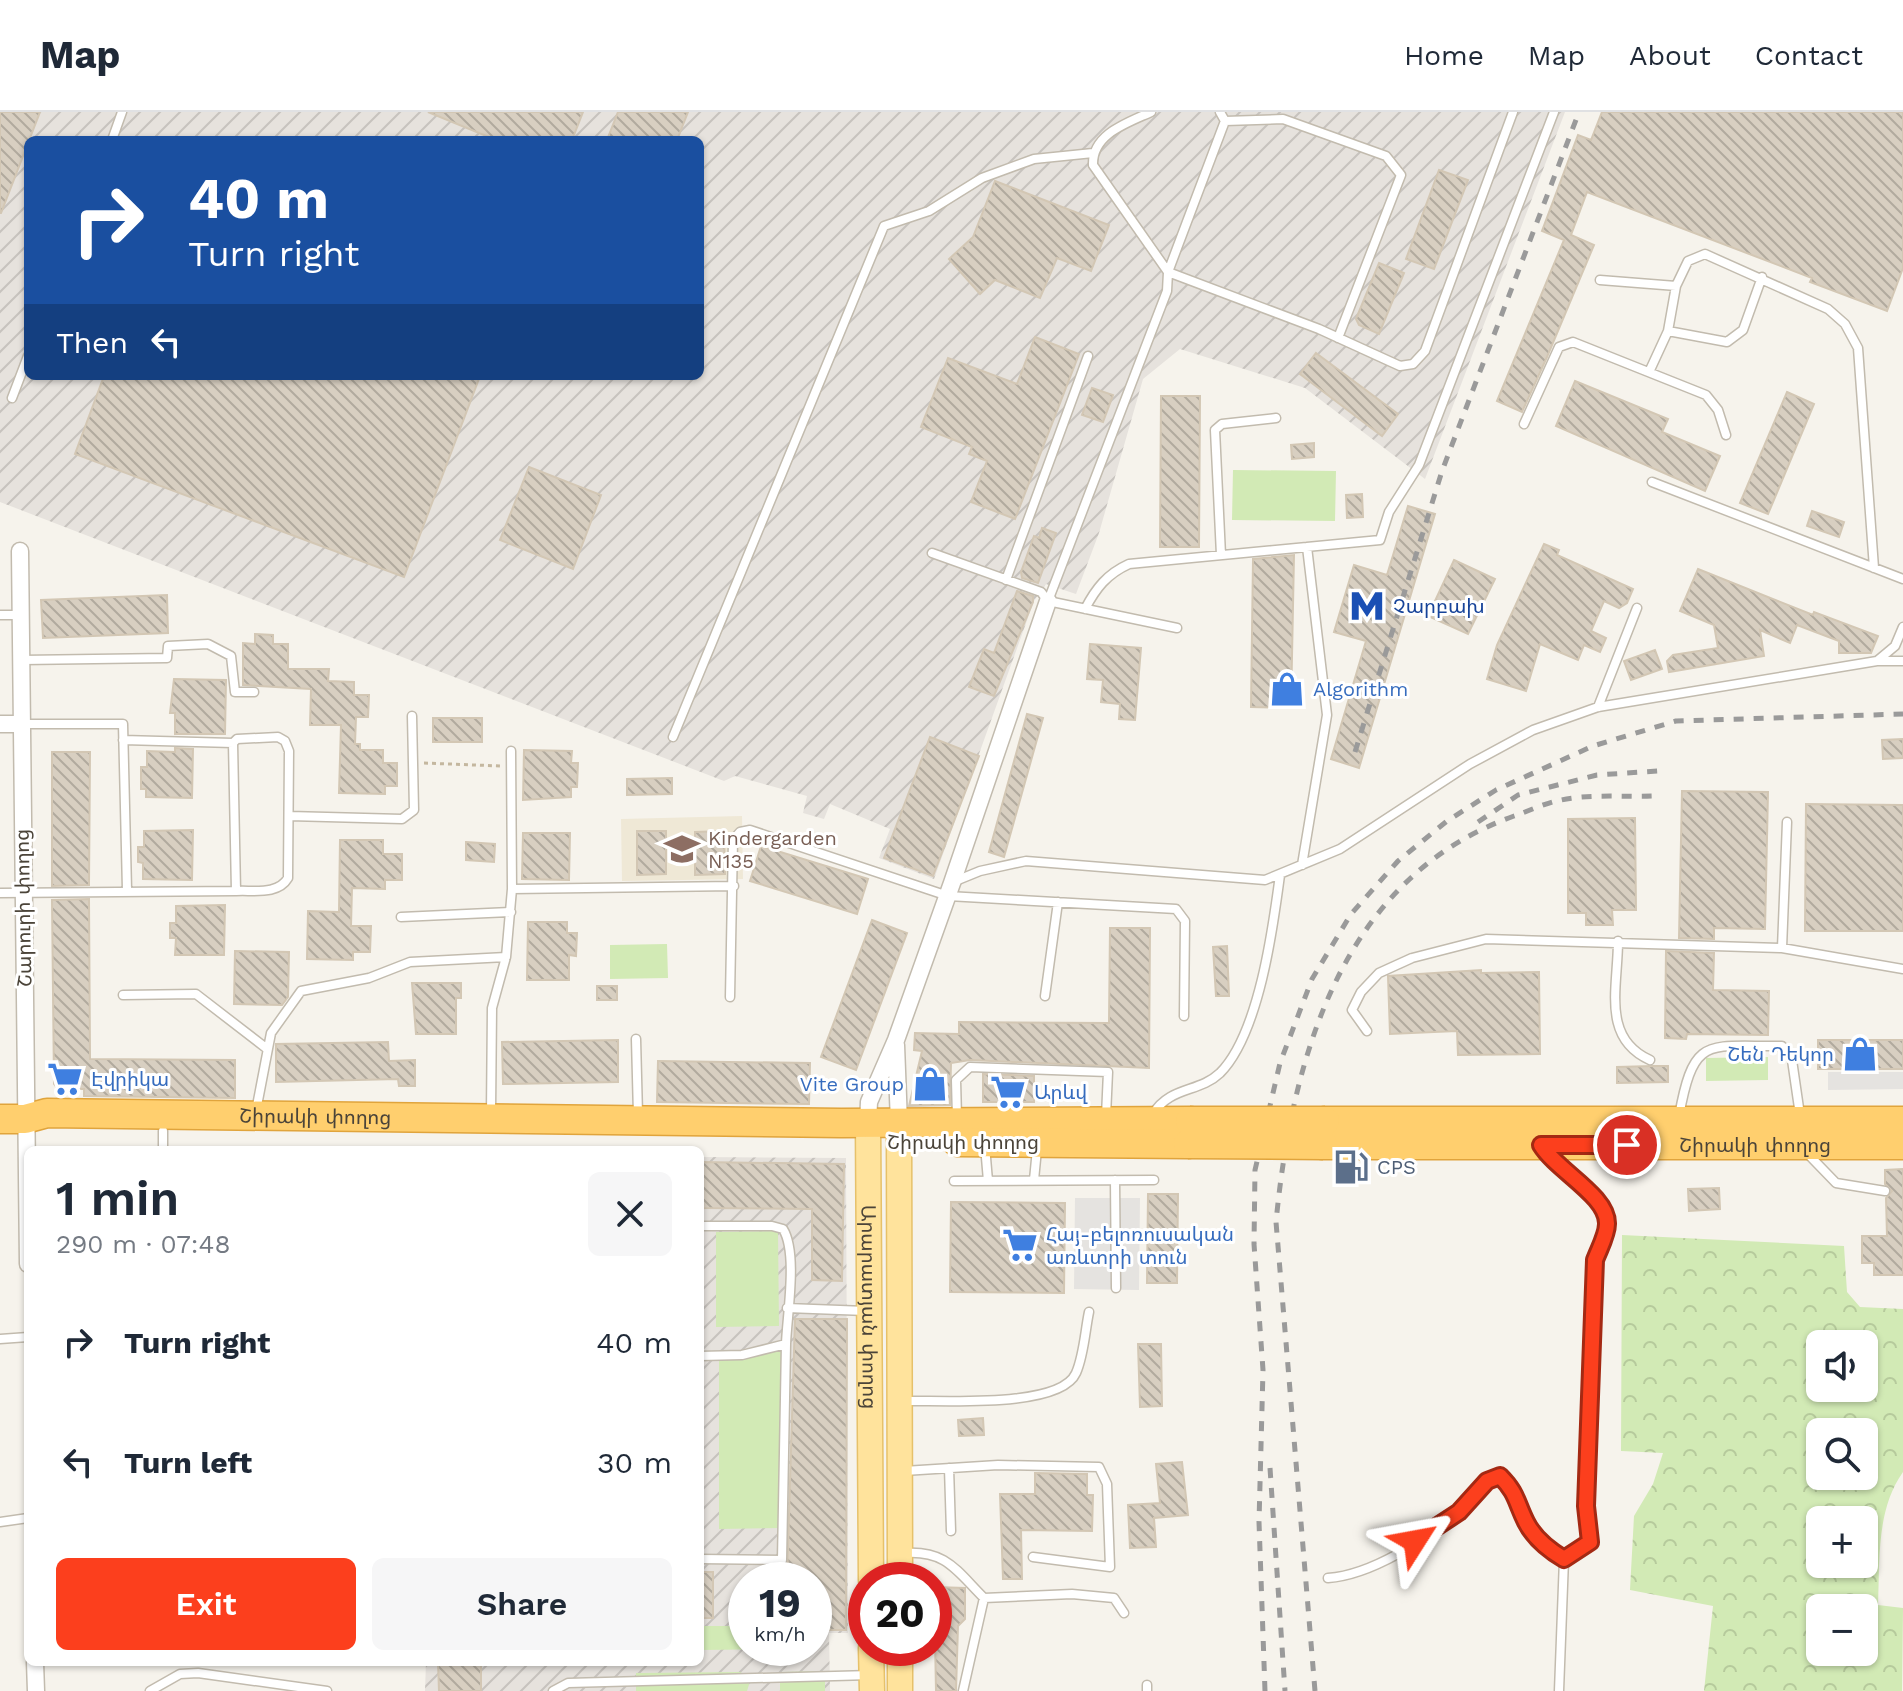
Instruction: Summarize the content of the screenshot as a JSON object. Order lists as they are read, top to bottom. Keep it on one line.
{"streets":{"highway":["Շիրակի փողոց"],"main road":["Արարատյան փողոց"],"street":["Շարուրի փողոց"]},"crossings":[["Շարուրի փողոց","Շիրակի փողոց"],["Շիրակի փողոց","Արարատյան փողոց"]],"places":{"metro station":["Չարբախ"],"shop":["Algorithm","Շեն Դեկոր","Vite Group"],"school or university":["Kindergarden N135"],"supermarket":["Էվրիկա","Արևվ","Հայ-բելոռուսական առևտրի տուն"],"fuel station":["CPS"]},"page":{"header":"Map","nav":["Home","Map","About","Contact"],"turn":["40 m","Turn right"],"then":"Then","heading":["1 min","290 m · 07:48"],"list":[{"name":"Turn right","value":"40 m"},{"name":"Turn left","value":"30 m"}],"map_buttons":["+","−"],"buttons":["Exit","Share"],"speed":"19 km/h","limit":"20"}}
